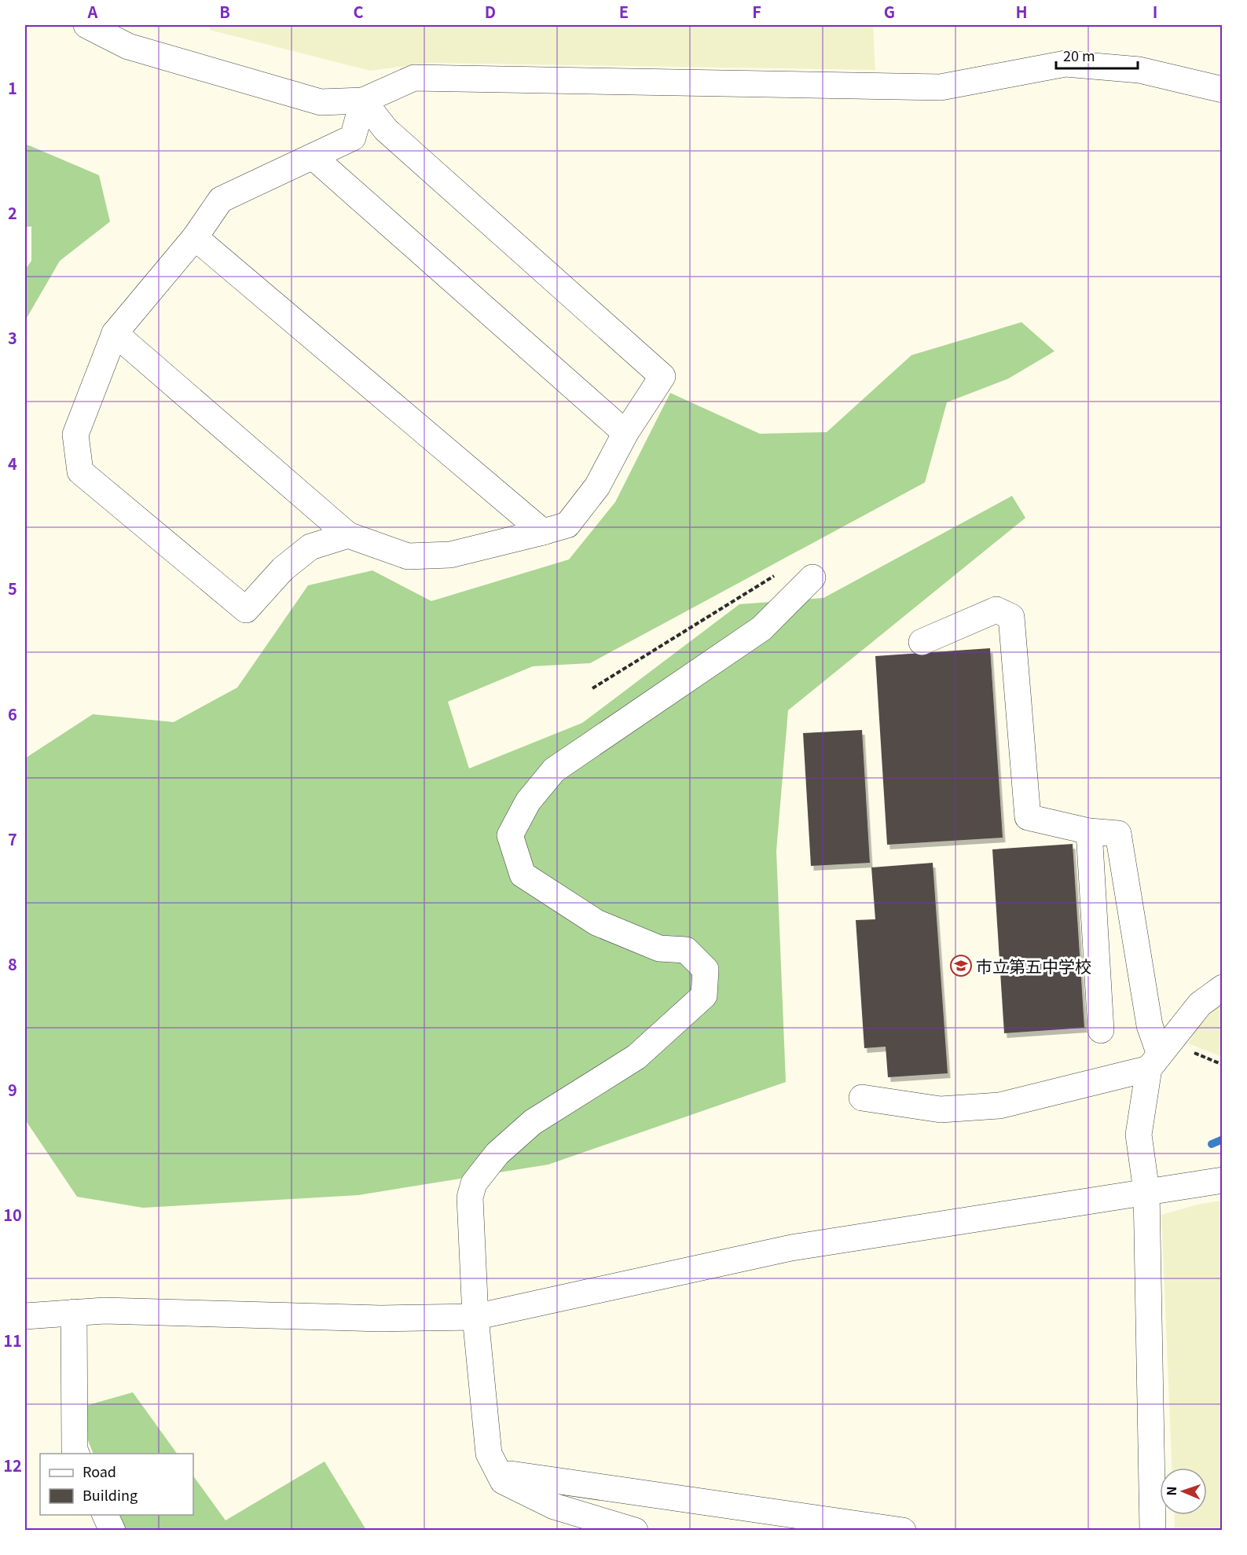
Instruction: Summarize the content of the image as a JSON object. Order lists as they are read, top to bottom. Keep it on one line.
{"places":{"school or university":["市立第五中学校"]},"legend":["Road","Building"],"scale_bar":"20 m","north":"left","grid":{"columns":["A","B","C","D","E","F","G","H","I"],"rows":["1","2","3","4","5","6","7","8","9","10","11","12"]}}
